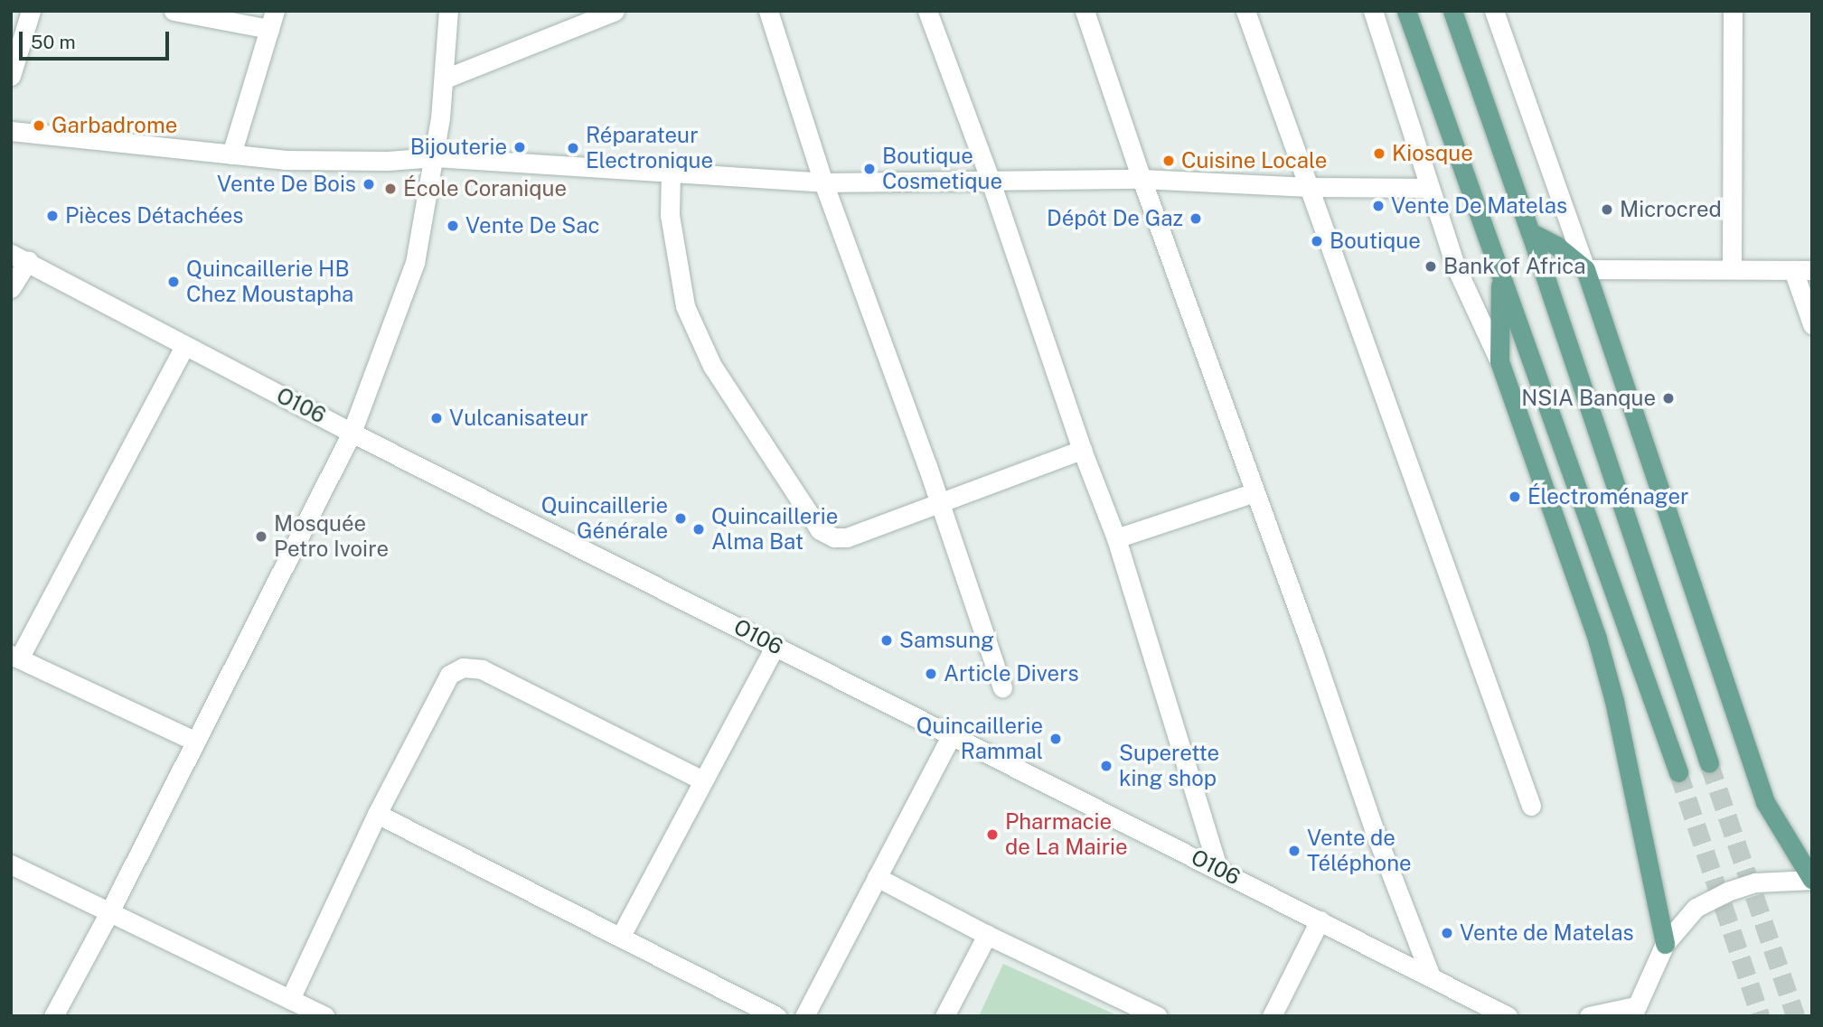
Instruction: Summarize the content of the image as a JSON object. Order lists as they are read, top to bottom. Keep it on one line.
{"streets":{"street":["O106"]},"places":["Garbadrome","Bijouterie","Réparateur Electronique","Kiosque","Cuisine Locale","Boutique Cosmetique","Vente De Bois","École Coranique","Vente De Matelas","Microcred","Pièces Détachées","Dépôt De Gaz","Vente De Sac","Boutique","Bank of Africa","Quincaillerie HB Chez Moustapha","NSIA Banque","Vulcanisateur","Électroménager","Quincaillerie Générale","Quincaillerie Alma Bat","Mosquée Petro Ivoire","Samsung","Article Divers","Quincaillerie Rammal","Superette king shop","Pharmacie de La Mairie","Vente de Téléphone","Vente de Matelas"],"scale_bar":"50 m"}
